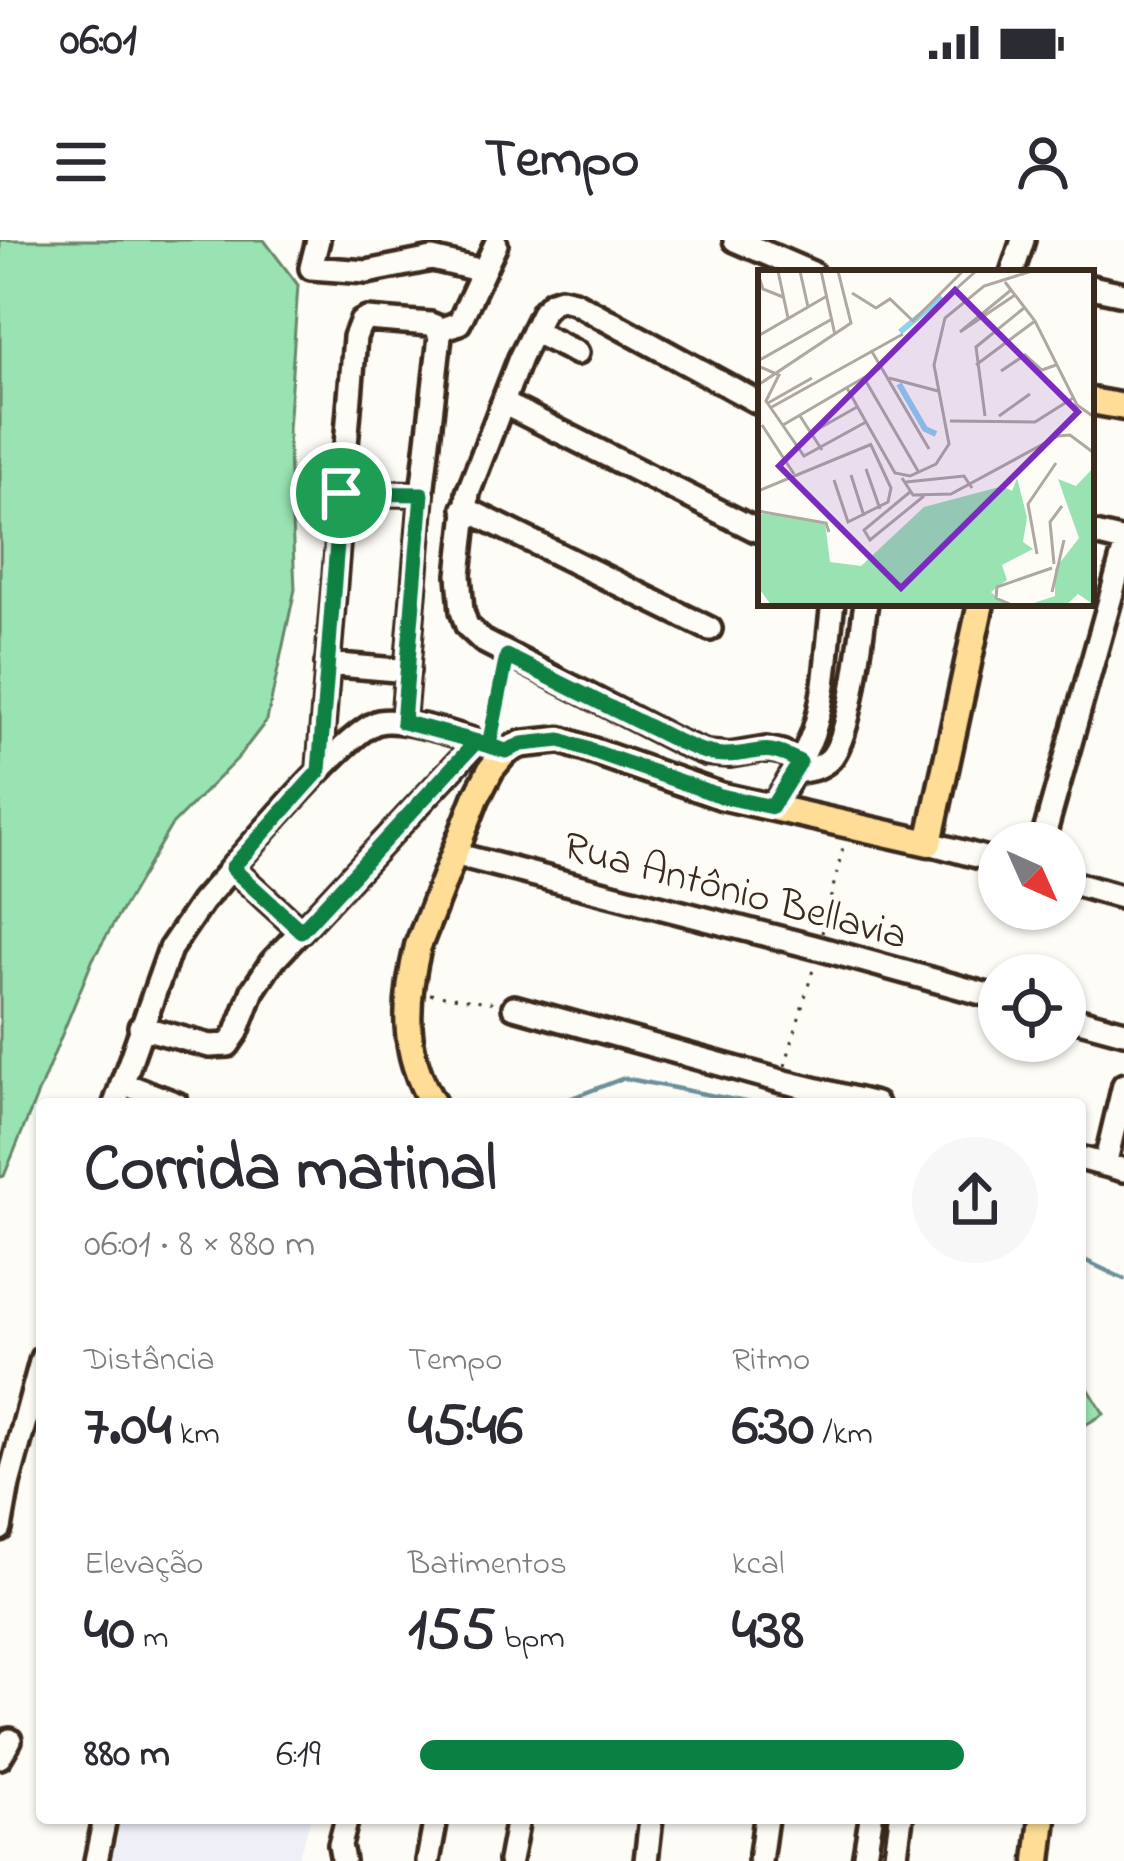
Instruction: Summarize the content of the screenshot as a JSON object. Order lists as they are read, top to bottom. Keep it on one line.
{"streets":{"street":["Rua Antônio Bellavia"]},"north":"bottom right","page":{"status":"06:01","header":"Tempo","heading":["Corrida matinal","06:01 · 8 × 880 m"],"stats":[["Distância","7.04 km"],["Tempo","45:46"],["Ritmo","6:30 /km"],["Elevação","40 m"],["Batimentos","155 bpm"],["kcal","438"]],"list":[{"name":"880 m","note":"6:19"}]}}
